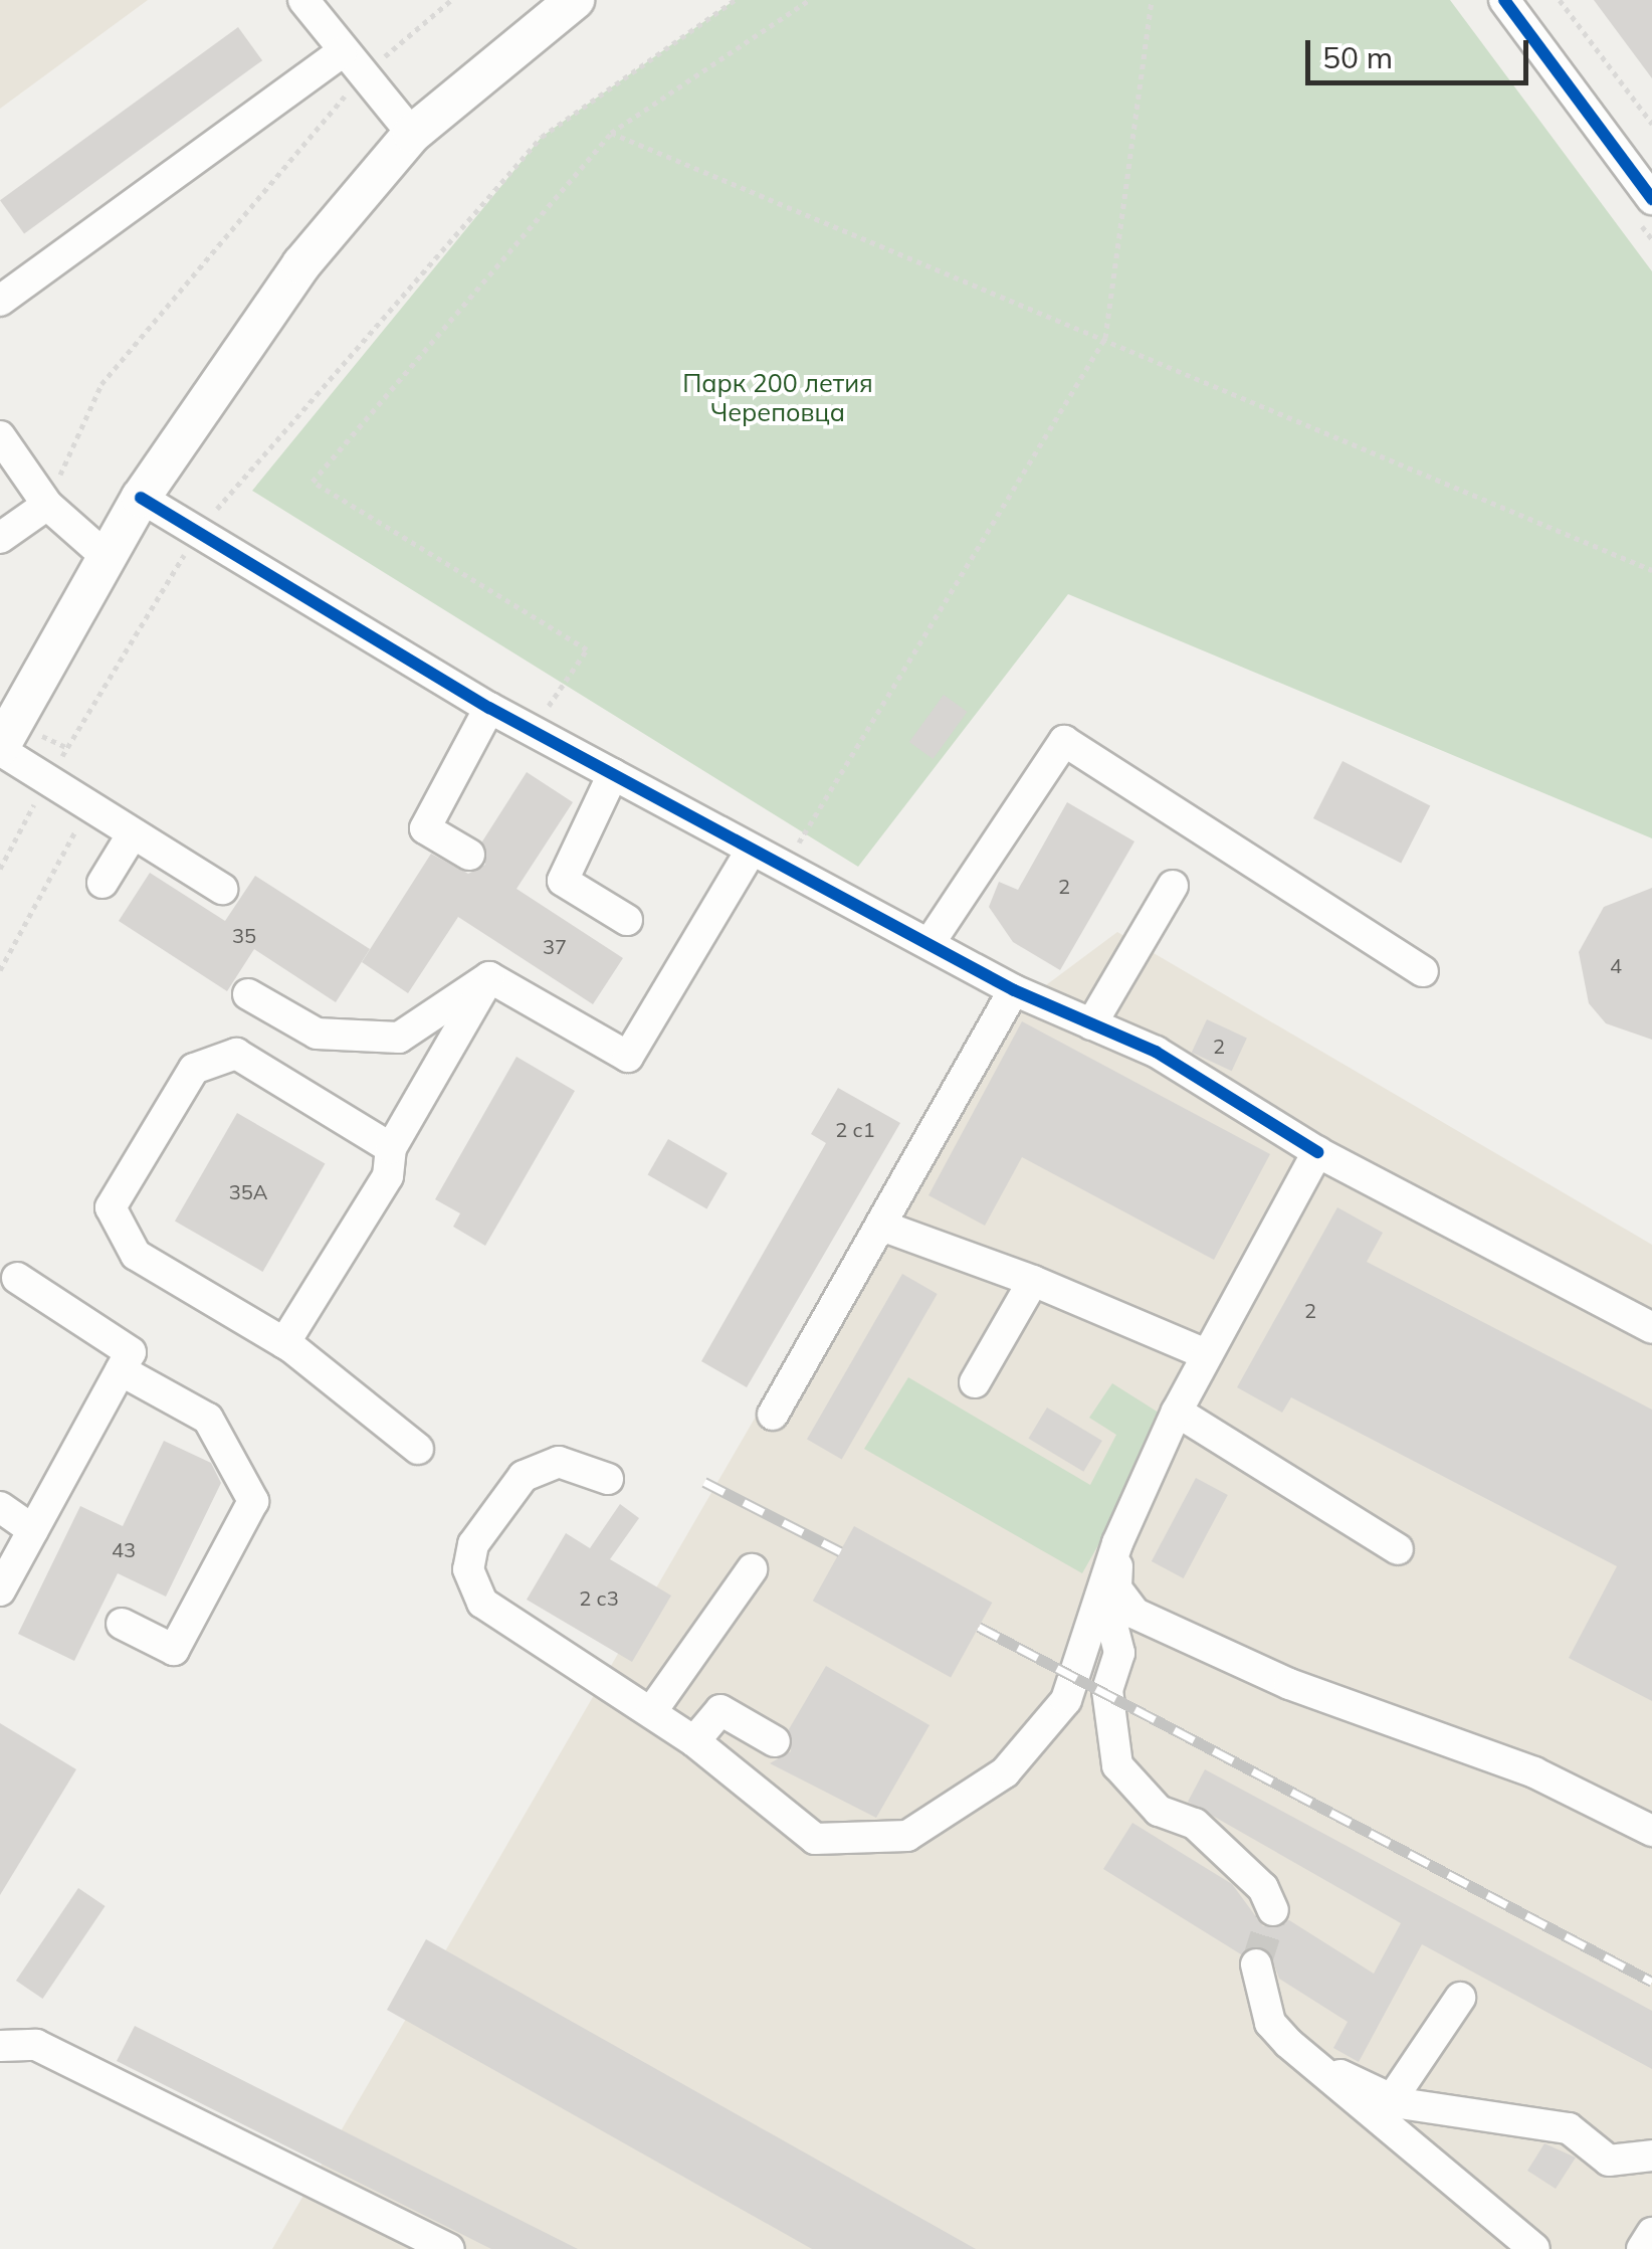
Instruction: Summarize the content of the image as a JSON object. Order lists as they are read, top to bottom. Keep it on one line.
{"parks":["Парк 200 летия Череповца"],"house_numbers":["2","35","37","4","2","2 с1","35А","2","43","2 с3"],"scale_bar":"50 m"}
